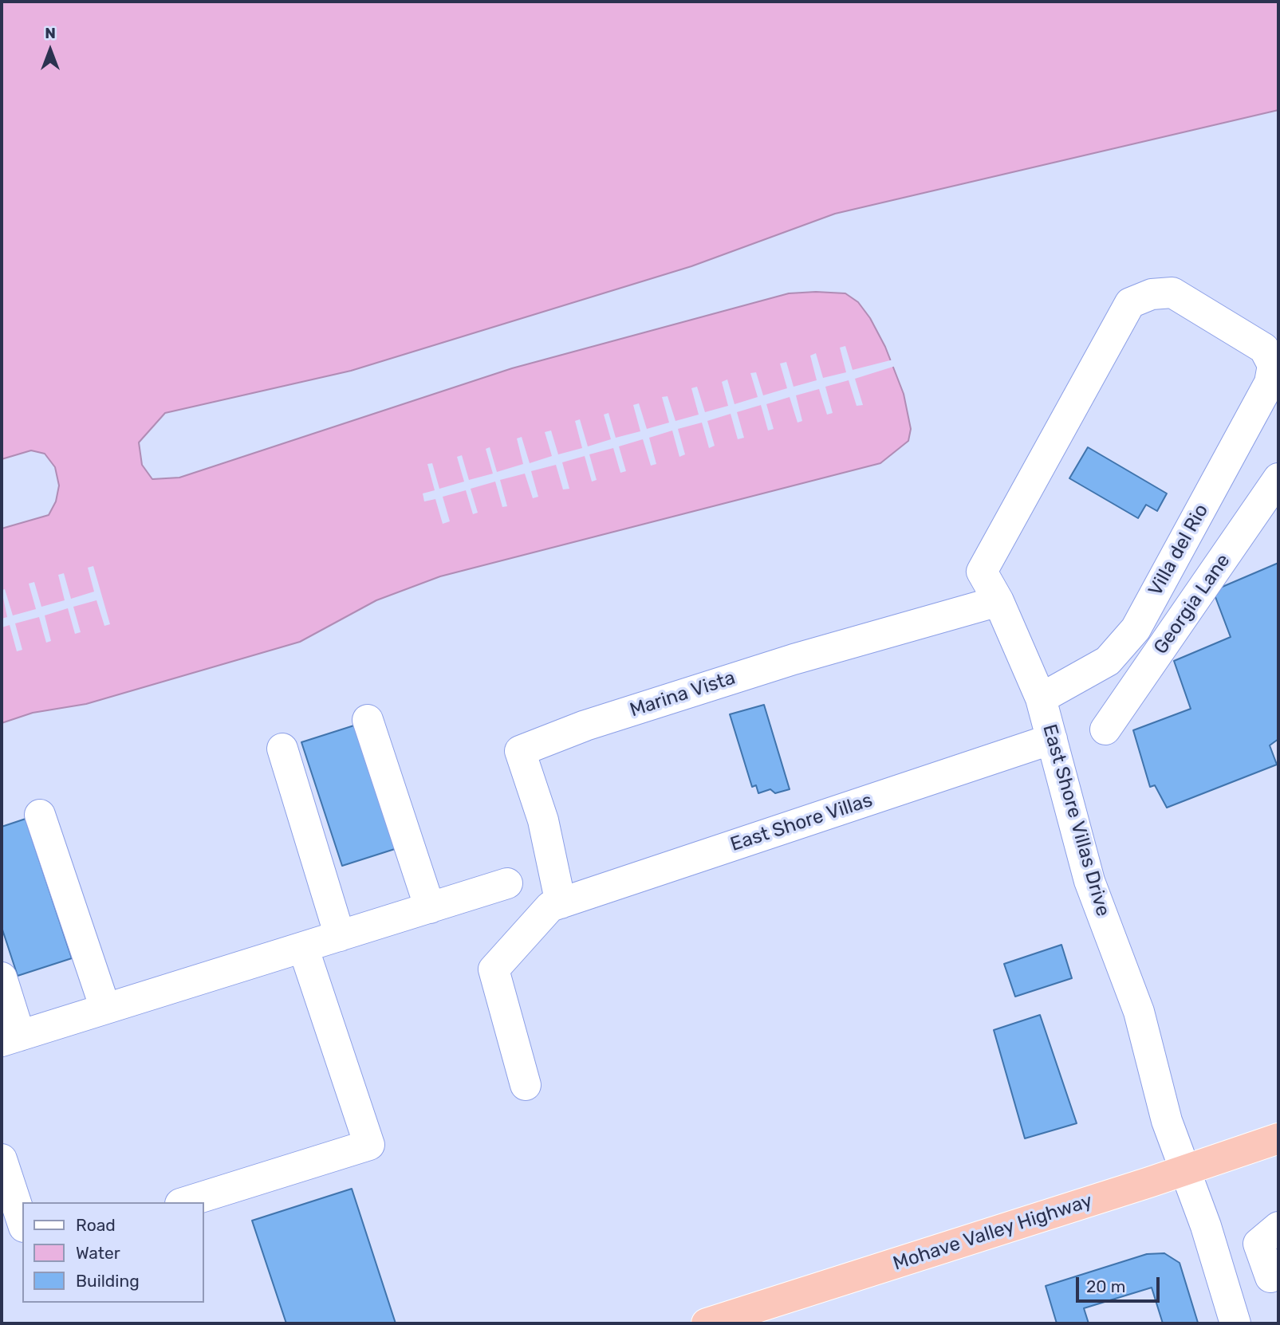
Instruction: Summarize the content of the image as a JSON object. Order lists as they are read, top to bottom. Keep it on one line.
{"streets":{"highway":["Mohave Valley Highway"],"street":["Villa del Rio","Georgia Lane","Marina Vista","East Shore Villas Drive","East Shore Villas"]},"crossings":[["Villa del Rio","East Shore Villas Drive"],["Marina Vista","East Shore Villas Drive"],["Marina Vista","East Shore Villas"],["East Shore Villas Drive","East Shore Villas"],["East Shore Villas Drive","Mohave Valley Highway"]],"legend":["Road","Water","Building"],"scale_bar":"20 m","north":"top"}
